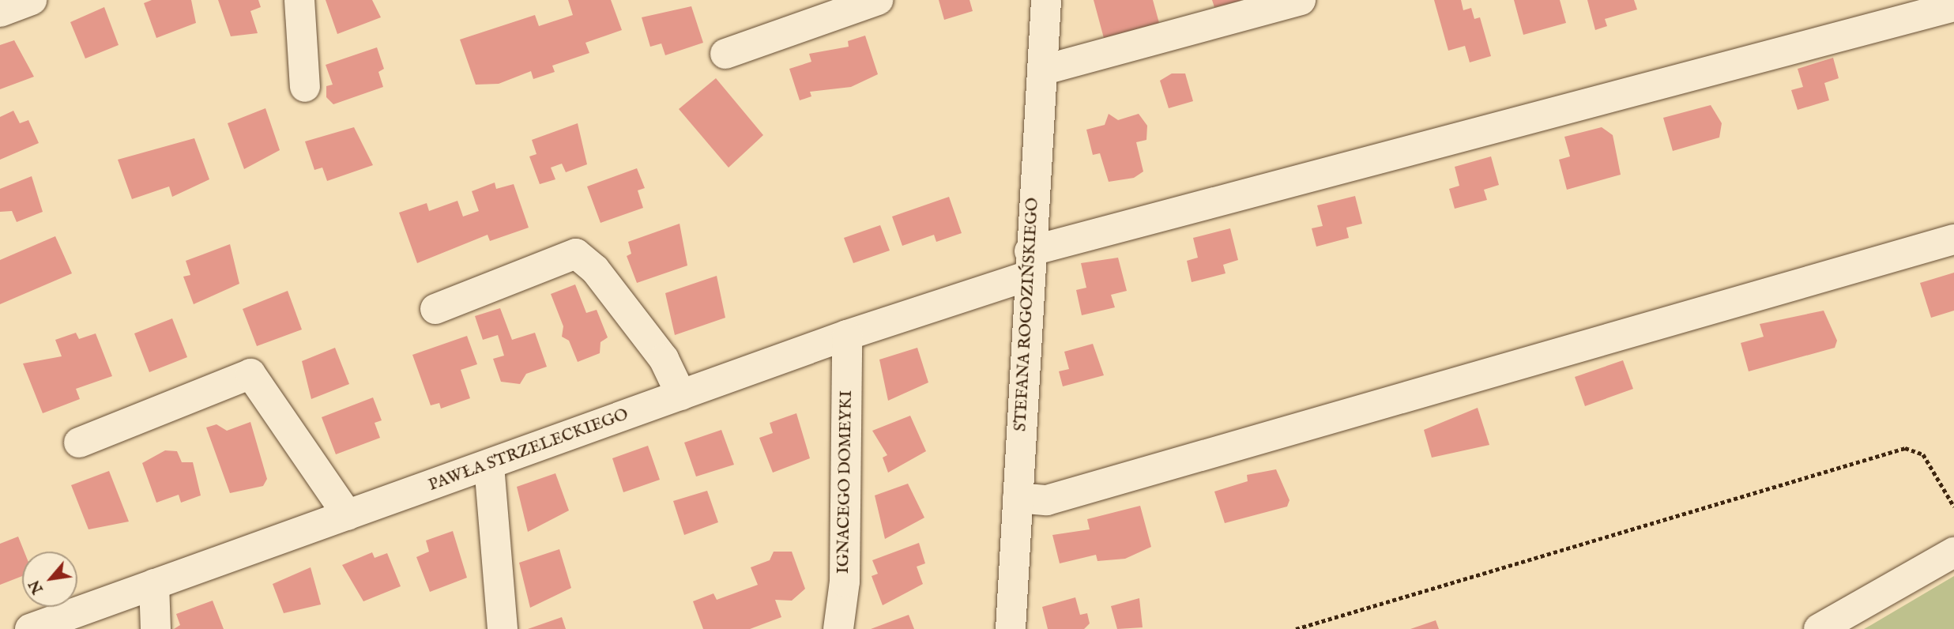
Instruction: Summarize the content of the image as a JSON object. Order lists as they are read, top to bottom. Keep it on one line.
{"streets":{"street":["STEFANA ROGOZIŃSKIEGO","PAWŁA STRZELECKIEGO","IGNACEGO DOMEYKI"]},"crossings":[["STEFANA ROGOZIŃSKIEGO","PAWŁA STRZELECKIEGO"],["PAWŁA STRZELECKIEGO","IGNACEGO DOMEYKI"]],"north":"bottom left"}
